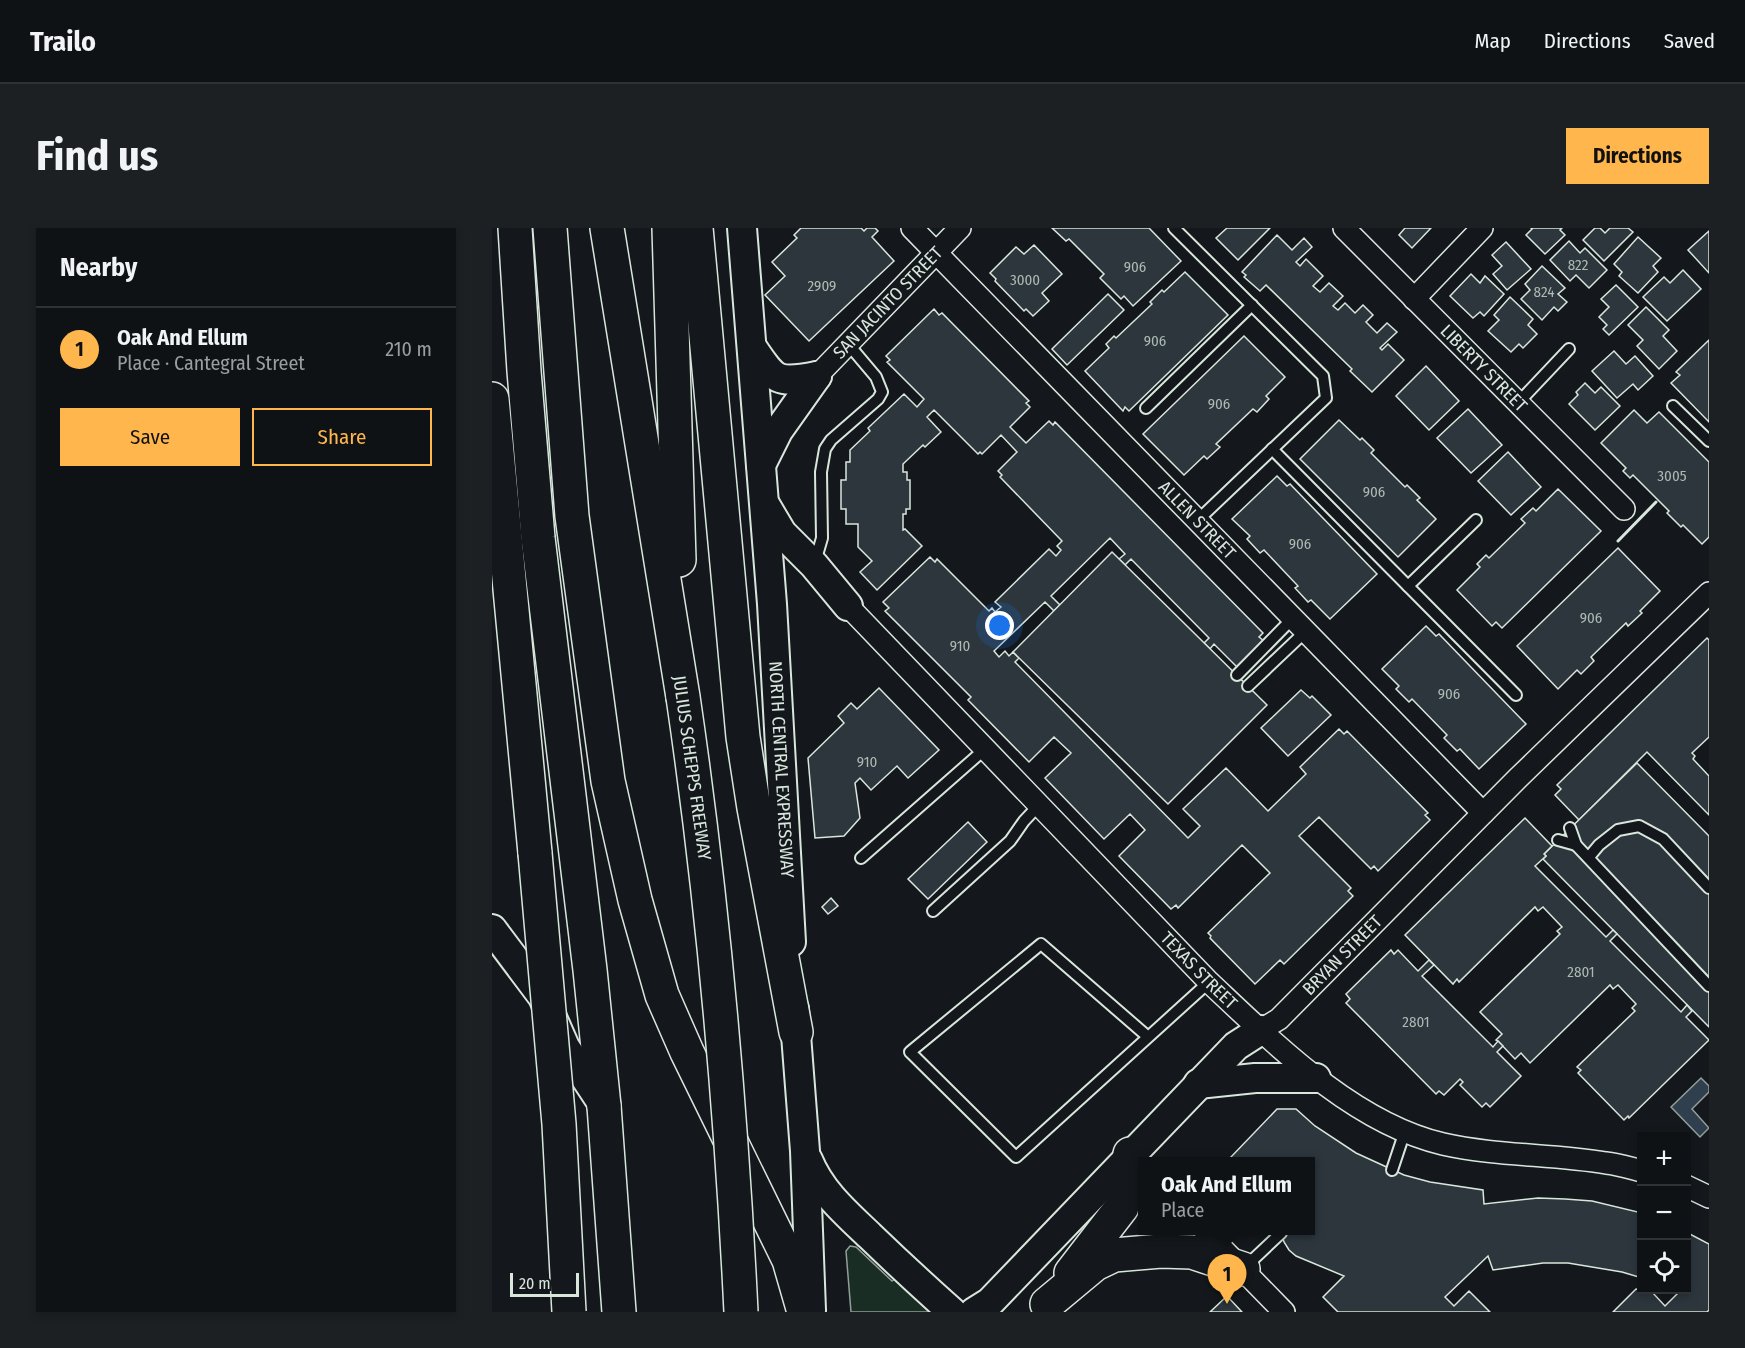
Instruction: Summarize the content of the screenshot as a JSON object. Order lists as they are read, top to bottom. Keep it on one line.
{"streets":{"main road":["JULIUS SCHEPPS FREEWAY","NORTH CENTRAL EXPRESSWAY","BRYAN STREET"],"street":["SAN JACINTO STREET","LIBERTY STREET","ALLEN STREET","TEXAS STREET"]},"crossings":[["SAN JACINTO STREET","ALLEN STREET"],["ALLEN STREET","BRYAN STREET"],["BRYAN STREET","TEXAS STREET"]],"house_numbers":["822","906","3000","2909","824","906","906","3005","906","906","906","910","906","910","2801","2801"],"scale_bar":"20 m","page":{"header":"Trailo","nav":["Map","Directions","Saved"],"buttons":["Directions",["Save","Share"]],"title":"Find us","heading":"Nearby","list":[{"mark":"1","name":"Oak And Ellum","note":"Place · Cantegral Street","value":"210 m"}],"map_buttons":["+","−"],"popup":["Oak And Ellum","Place"],"pins":"1","scale":"20 m"}}
